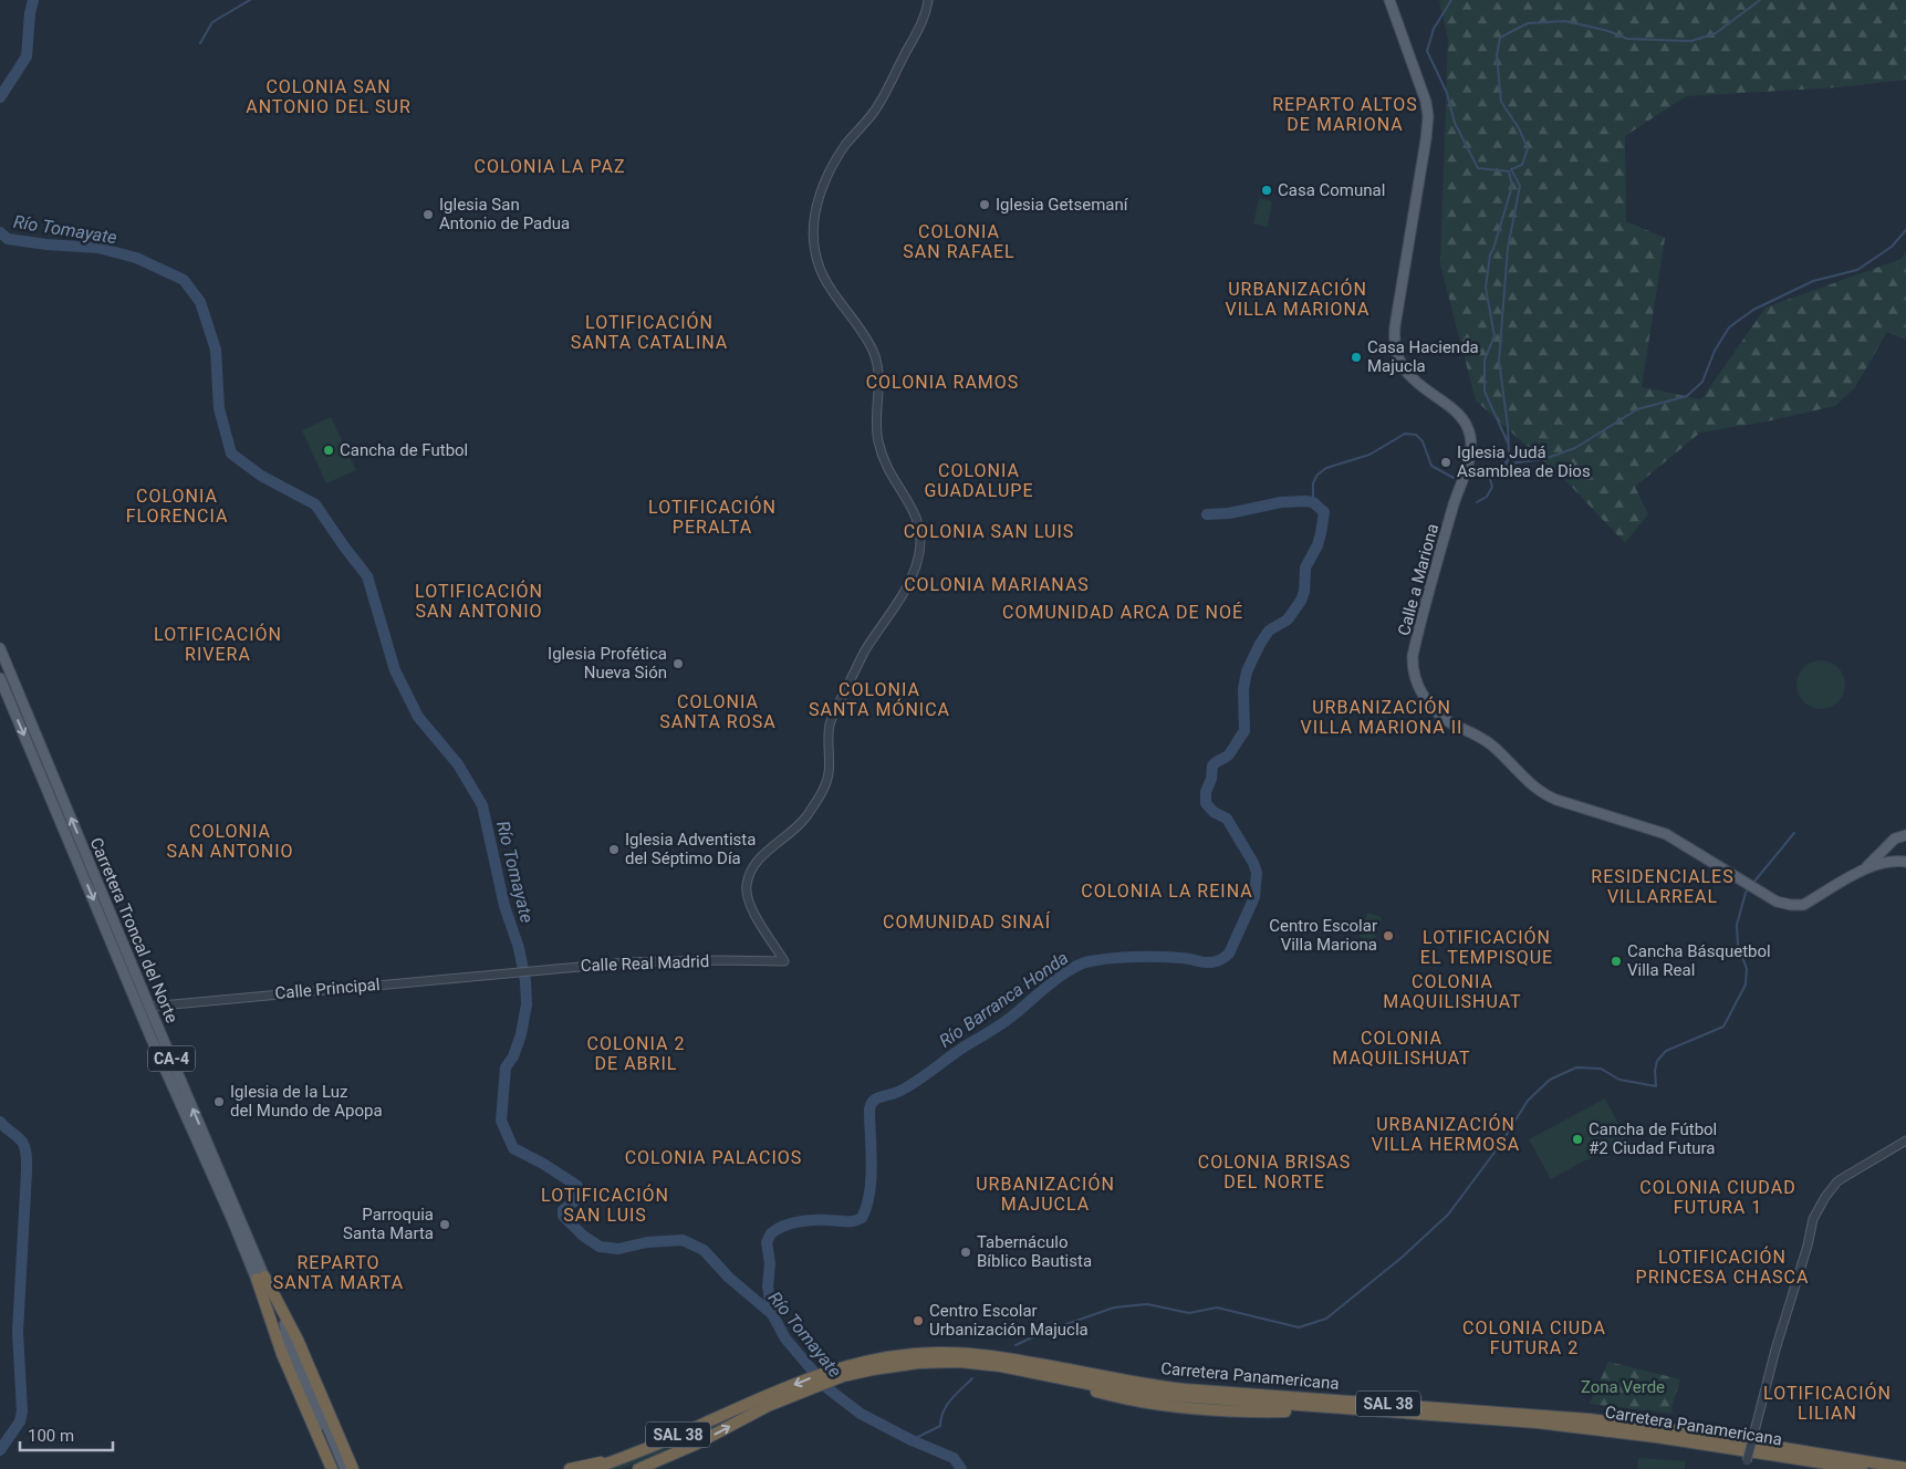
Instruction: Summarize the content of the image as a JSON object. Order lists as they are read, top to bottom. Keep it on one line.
{"streets":{"highway":["Carretera Panamericana","SAL 38"],"main road":["Calle a Mariona","Carretera Troncal del Norte","CA-4"],"street":["Calle Real Madrid","Calle Principal"]},"crossings":[["Carretera Troncal del Norte","Calle Principal"],["Calle Real Madrid","Calle Principal"],["Carretera Panamericana","SAL 38"]],"districts":["COLONIA SAN ANTONIO DEL SUR","REPARTO ALTOS DE MARIONA","COLONIA LA PAZ","COLONIA SAN RAFAEL","URBANIZACIÓN VILLA MARIONA","LOTIFICACIÓN SANTA CATALINA","COLONIA RAMOS","COLONIA GUADALUPE","COLONIA FLORENCIA","LOTIFICACIÓN PERALTA","COLONIA SAN LUIS","COLONIA MARIANAS","LOTIFICACIÓN SAN ANTONIO","COMUNIDAD ARCA DE NOÉ","LOTIFICACIÓN RIVERA","COLONIA SANTA MÓNICA","COLONIA SANTA ROSA","URBANIZACIÓN VILLA MARIONA II","COLONIA SAN ANTONIO","RESIDENCIALES VILLARREAL","COLONIA LA REINA","COMUNIDAD SINAÍ","LOTIFICACIÓN EL TEMPISQUE","COLONIA MAQUILISHUAT","COLONIA MAQUILISHUAT","COLONIA 2 DE ABRIL","URBANIZACIÓN VILLA HERMOSA","COLONIA PALACIOS","COLONIA BRISAS DEL NORTE","URBANIZACIÓN MAJUCLA","COLONIA CIUDAD FUTURA 1","LOTIFICACIÓN SAN LUIS","LOTIFICACIÓN PRINCESA CHASCA","REPARTO SANTA MARTA","COLONIA CIUDA FUTURA 2","LOTIFICACIÓN LILIAN"],"water":["Río Tomayate","Río Barranca Honda"],"parks":["Zona Verde"],"places":["Casa Comunal","Iglesia Getsemaní","Iglesia San Antonio de Padua","Casa Hacienda Majucla","Cancha de Futbol","Iglesia Judá Asamblea de Dios","Iglesia Profética Nueva Sión","Iglesia Adventista del Séptimo Día","Centro Escolar Villa Mariona","Cancha Básquetbol Villa Real","Iglesia de la Luz del Mundo de Apopa","Cancha de Fútbol #2 Ciudad Futura","Parroquia Santa Marta","Tabernáculo Bíblico Bautista","Centro Escolar Urbanización Majucla"],"scale_bar":"100 m"}
